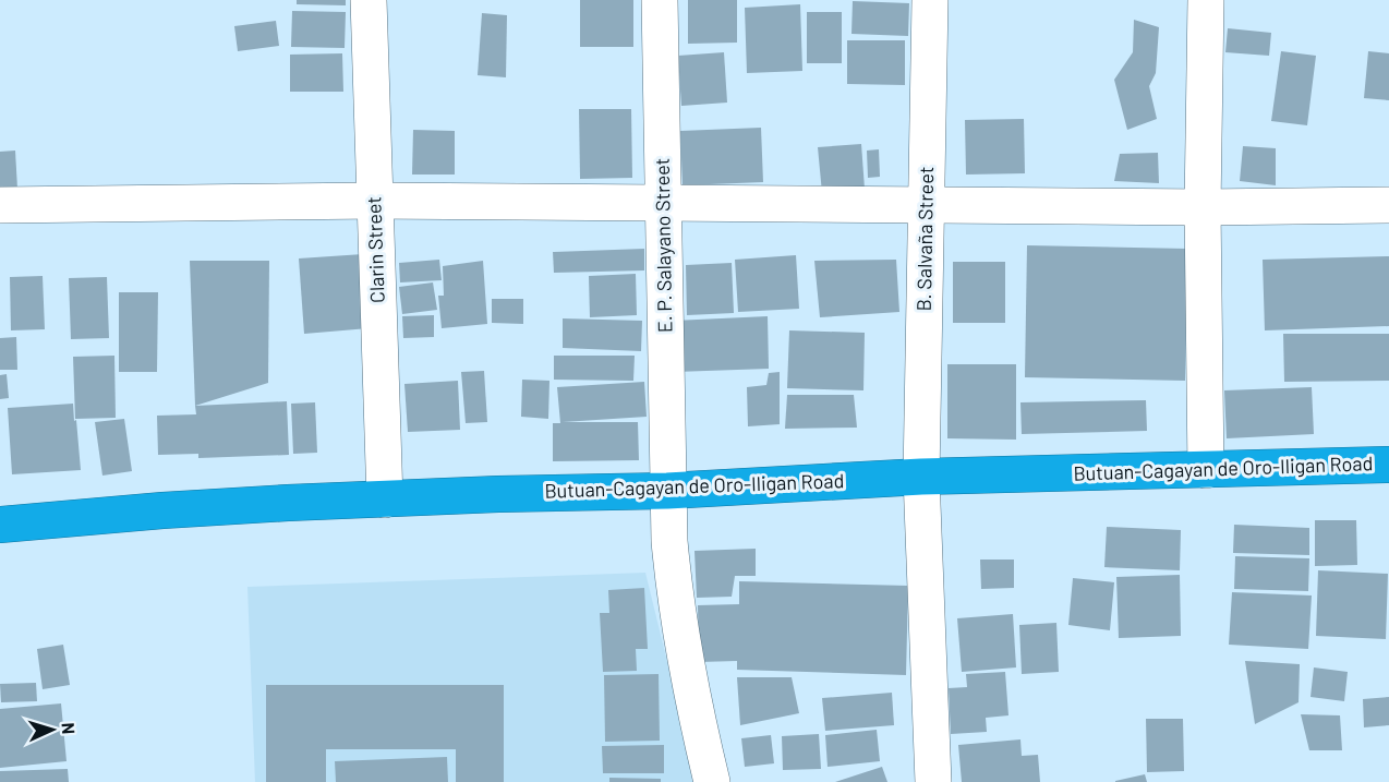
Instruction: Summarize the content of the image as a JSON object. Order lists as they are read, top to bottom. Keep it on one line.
{"streets":{"highway":["Butuan-Cagayan de Oro-Iligan Road"],"street":["B. Salvaña Street","E. P. Salayano Street","Clarin Street"]},"crossings":[["B. Salvaña Street","Butuan-Cagayan de Oro-Iligan Road"],["E. P. Salayano Street","Butuan-Cagayan de Oro-Iligan Road"],["Clarin Street","Butuan-Cagayan de Oro-Iligan Road"]],"north":"right"}
